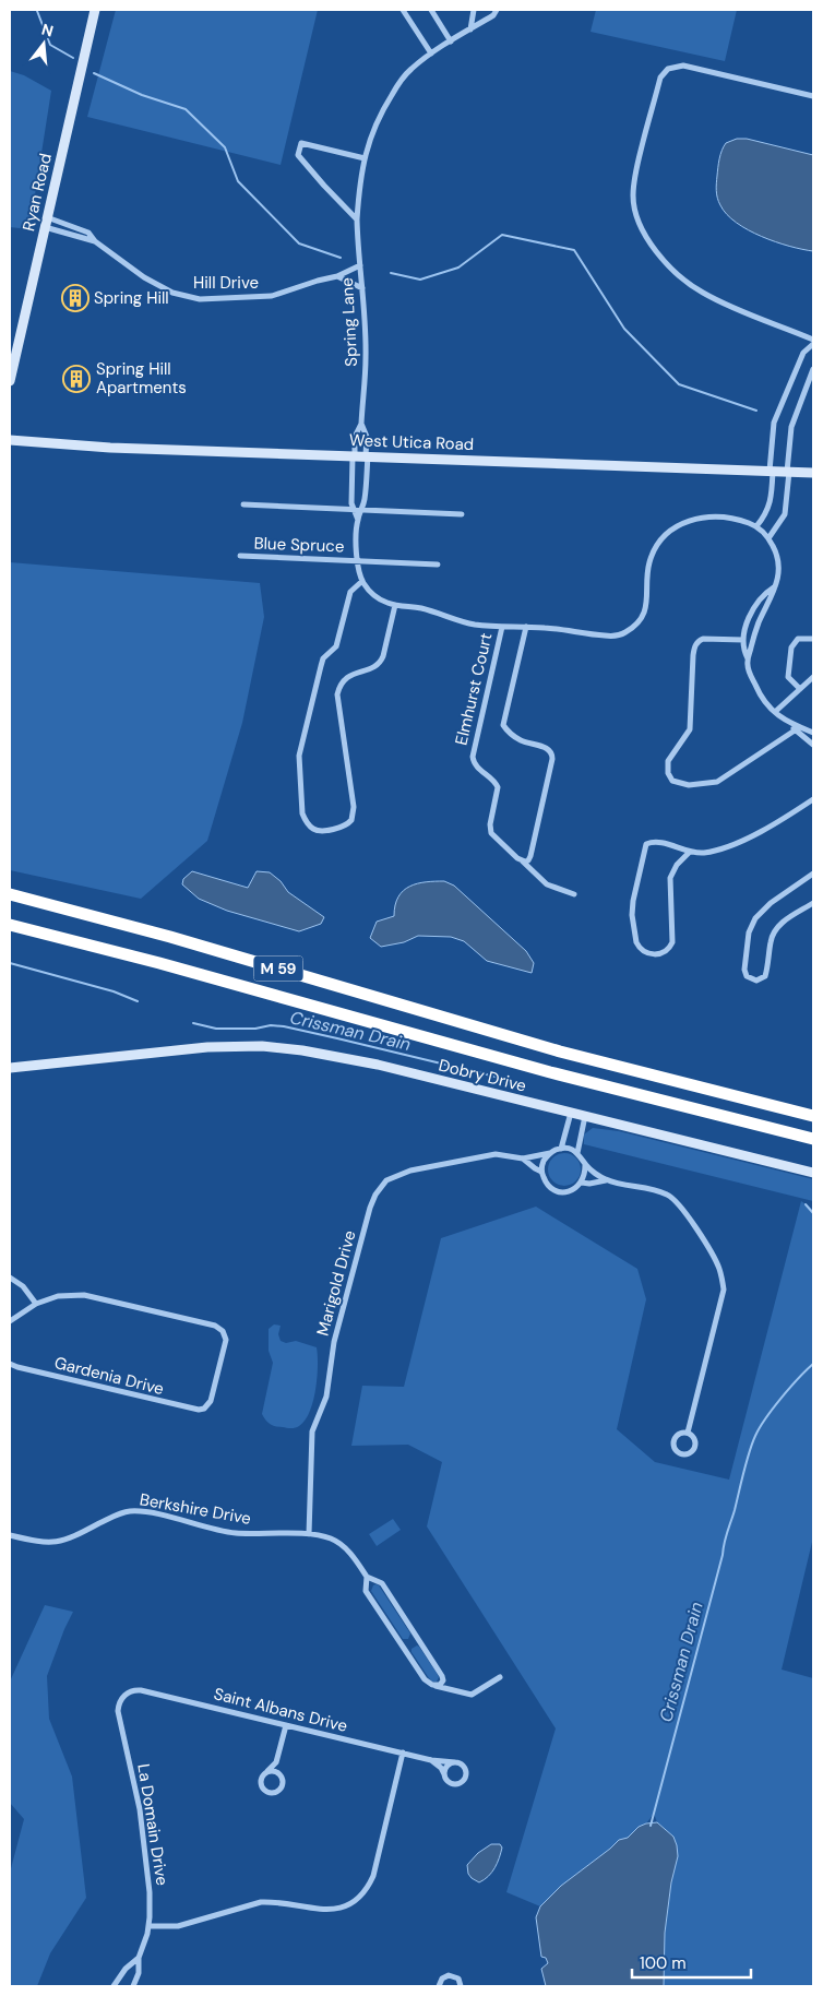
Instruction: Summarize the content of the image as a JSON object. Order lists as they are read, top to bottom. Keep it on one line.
{"streets":{"highway":["M 59"],"street":["Ryan Road","Hill Drive","Spring Lane","West Utica Road","Blue Spruce","Elmhurst Court","Dobry Drive","Marigold Drive","Gardenia Drive","Berkshire Drive","Saint Albans Drive","La Domain Drive"]},"crossings":[["Ryan Road","Hill Drive"],["Hill Drive","Spring Lane"],["Spring Lane","West Utica Road"],["Marigold Drive","Berkshire Drive"],["Saint Albans Drive","La Domain Drive"]],"water":["Crissman Drain"],"places":{"building":["Spring Hill","Spring Hill Apartments"]},"scale_bar":"100 m","north":"top"}
